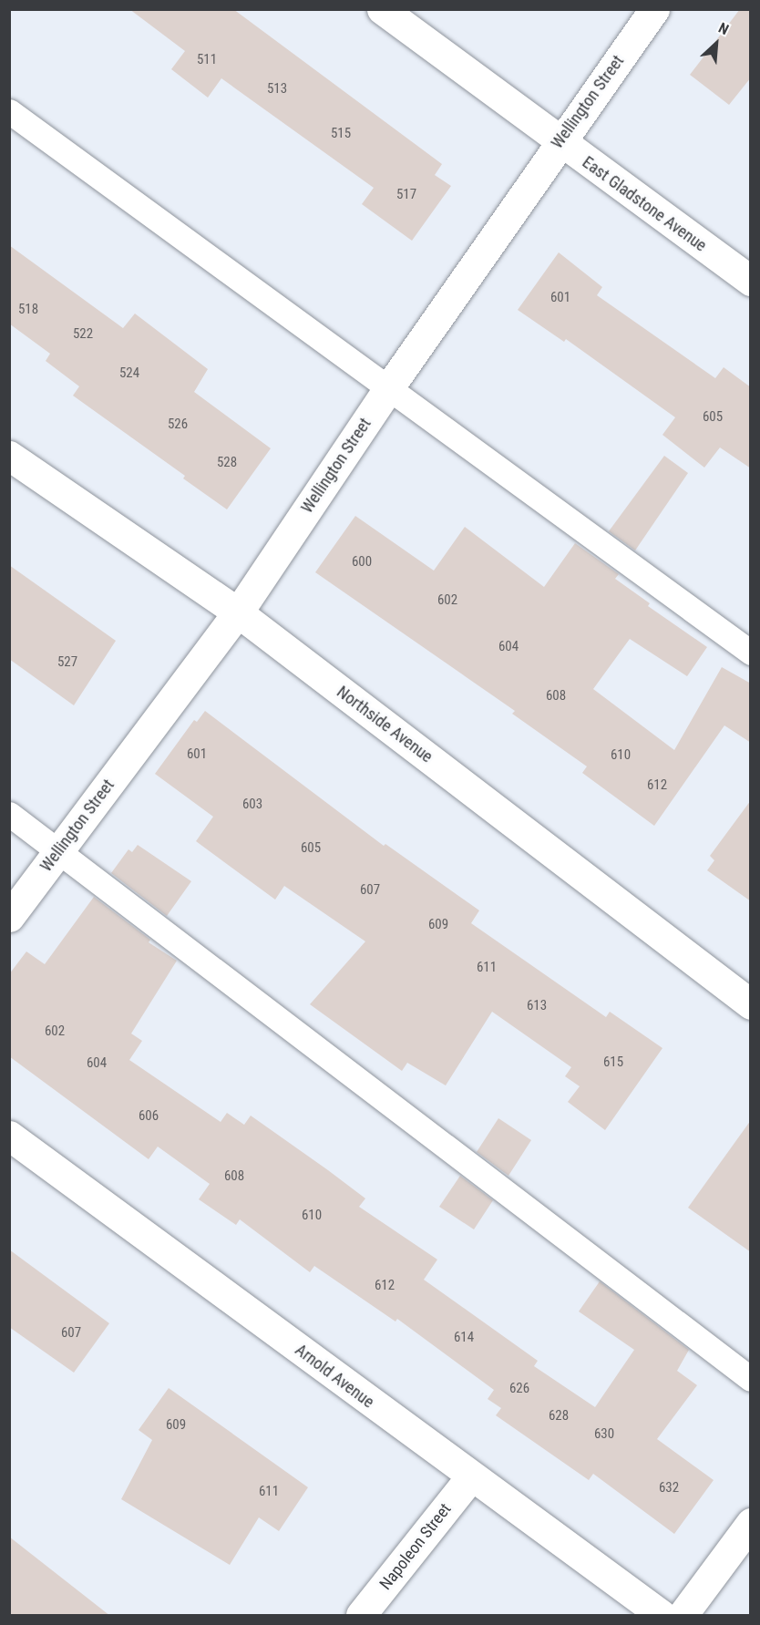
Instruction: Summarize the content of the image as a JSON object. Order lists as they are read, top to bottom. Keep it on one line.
{"streets":{"street":["Wellington Street","East Gladstone Avenue","Northside Avenue","Arnold Avenue","Napoleon Street"]},"crossings":[["Wellington Street","East Gladstone Avenue"],["Wellington Street","Northside Avenue"],["Arnold Avenue","Napoleon Street"]],"house_numbers":["511","513","515","517","601","518","522","524","605","526","528","600","602","604","527","608","601","610","612","603","605","607","609","611","613","602","615","604","606","608","610","612","607","614","626","628","609","630","632","611"],"north":"top right"}
